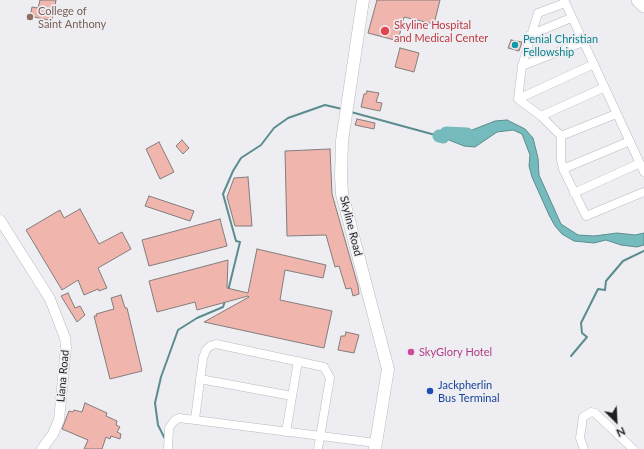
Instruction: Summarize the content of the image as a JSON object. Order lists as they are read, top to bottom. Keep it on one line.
{"streets":{"main road":["Skyline Road"],"street":["Liana Road"]},"places":["College of Saint Anthony","Skyline Hospital and Medical Center","Penial Christian Fellowship","SkyGlory Hotel","Jackpherlin Bus Terminal"],"north":"bottom right"}
